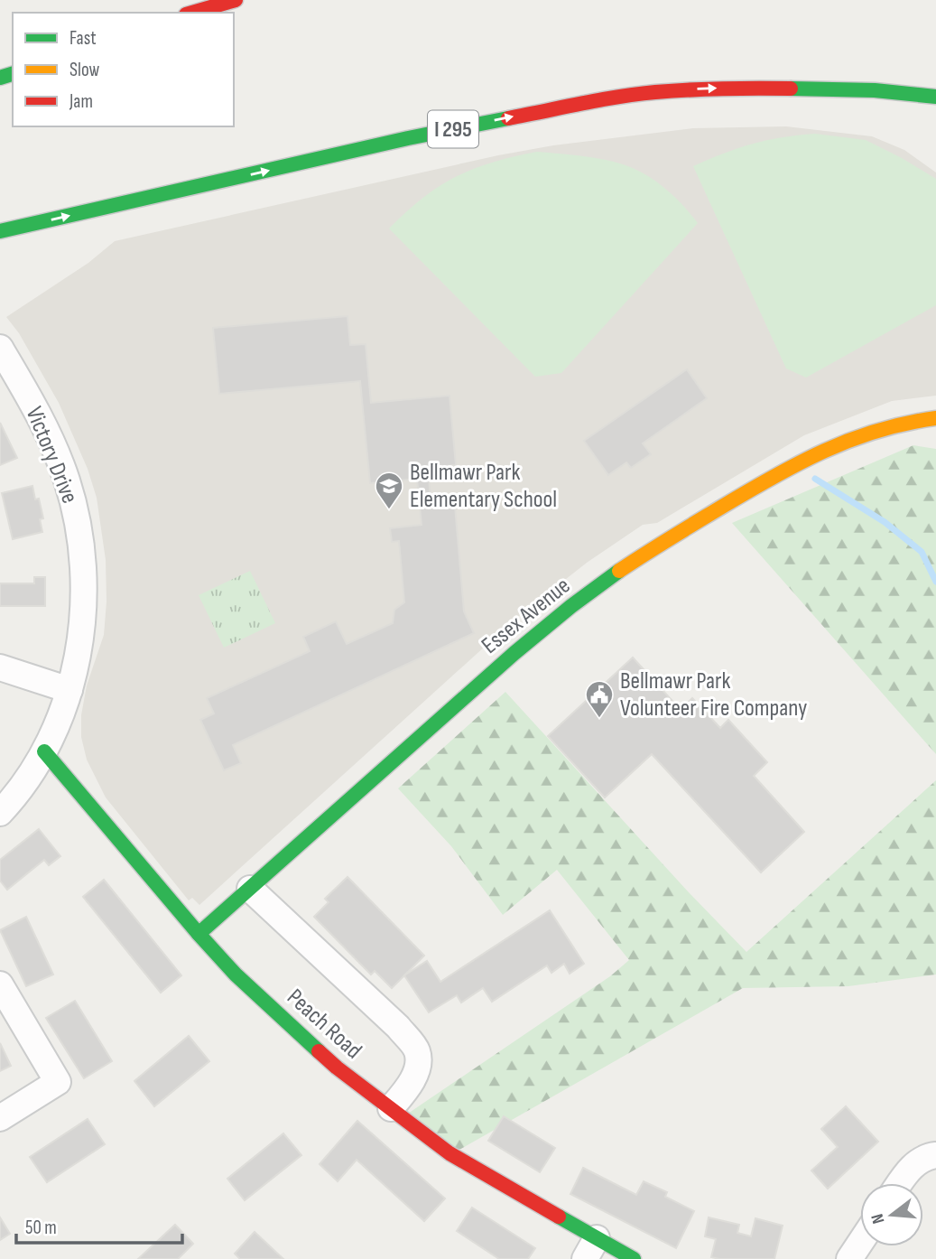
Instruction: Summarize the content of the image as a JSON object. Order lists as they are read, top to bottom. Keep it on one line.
{"streets":{"main road":["I 295","Essex Avenue","Peach Road"],"street":["Victory Drive"]},"crossings":[["Victory Drive","Peach Road"],["Essex Avenue","Peach Road"]],"places":{"school or university":["Bellmawr Park Elementary School"],"public building":["Bellmawr Park Volunteer Fire Company"]},"legend":["Fast","Slow","Jam"],"scale_bar":"50 m","north":"left"}
